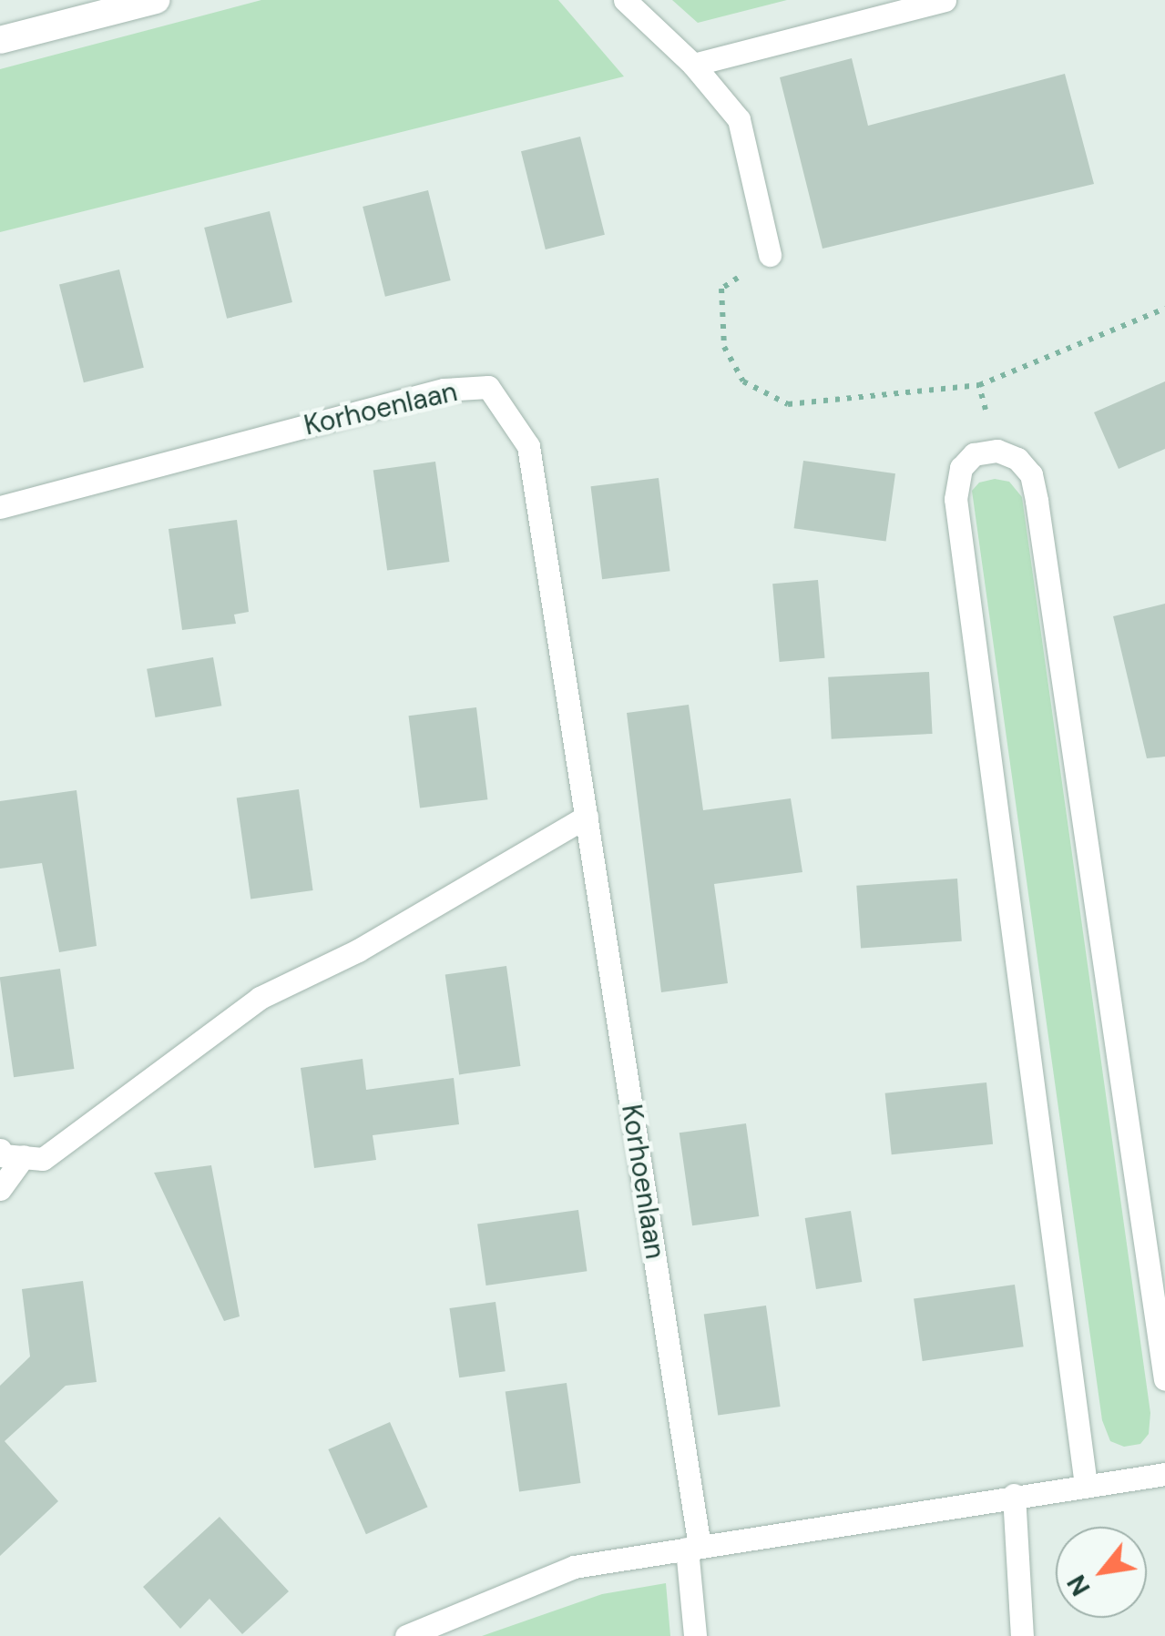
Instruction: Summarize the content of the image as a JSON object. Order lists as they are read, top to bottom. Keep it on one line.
{"streets":{"lane":["Korhoenlaan"]},"north":"bottom left"}
